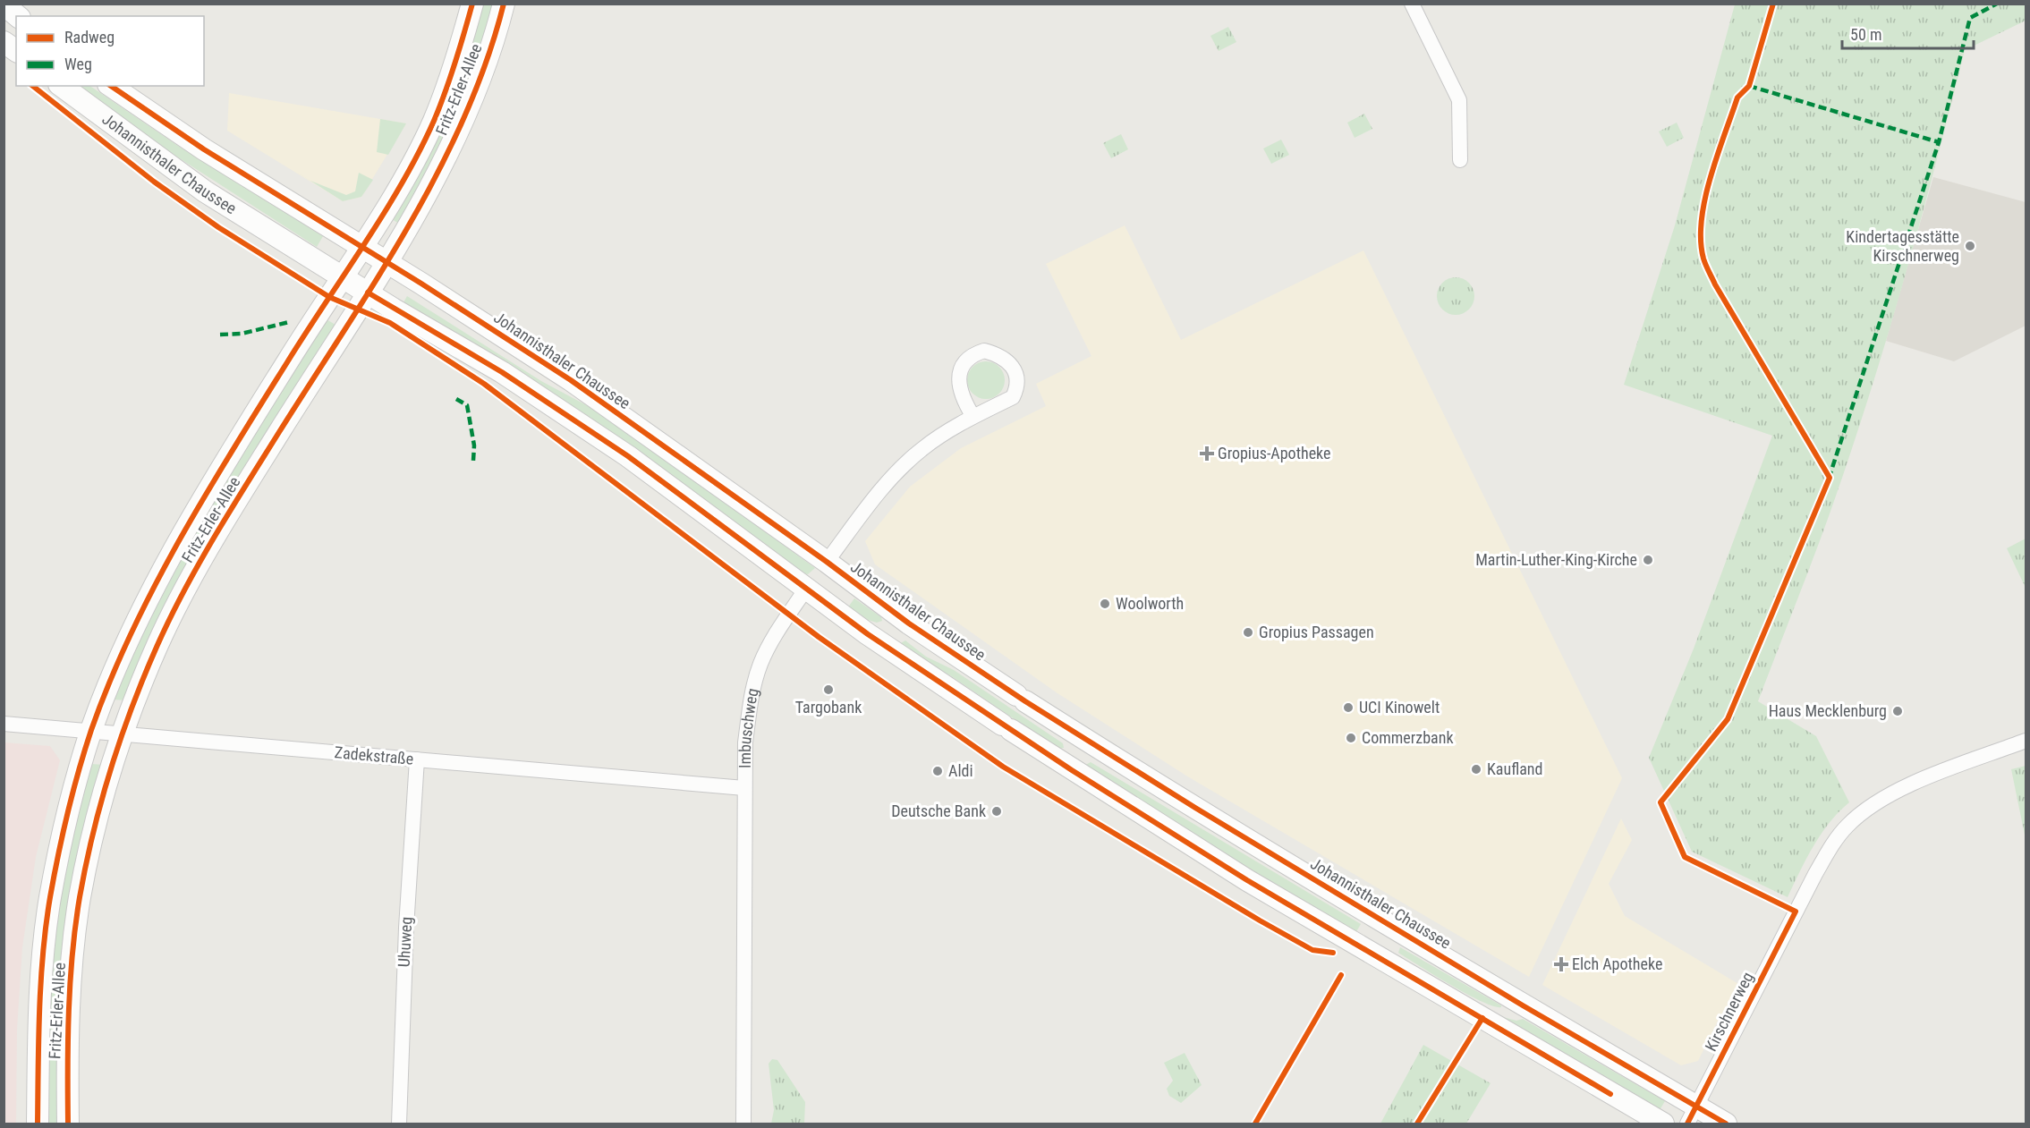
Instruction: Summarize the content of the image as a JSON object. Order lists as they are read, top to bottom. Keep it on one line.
{"streets":{"main road":["Fritz-Erler-Allee","Johannisthaler Chaussee","Imbuschweg"],"street":["Zadekstraße","Uhuweg","Kirschnerweg"]},"crossings":[["Fritz-Erler-Allee","Johannisthaler Chaussee"],["Fritz-Erler-Allee","Zadekstraße"],["Johannisthaler Chaussee","Imbuschweg"],["Johannisthaler Chaussee","Kirschnerweg"],["Imbuschweg","Zadekstraße"],["Zadekstraße","Uhuweg"]],"places":{"other":["Kindertagesstätte Kirschnerweg","Martin-Luther-King-Kirche","Woolworth","Gropius Passagen","Targobank","UCI Kinowelt","Haus Mecklenburg","Commerzbank","Kaufland","Aldi","Deutsche Bank"],"health":["Gropius-Apotheke","Elch Apotheke"]},"legend":["Radweg","Weg"],"scale_bar":"50 m"}
